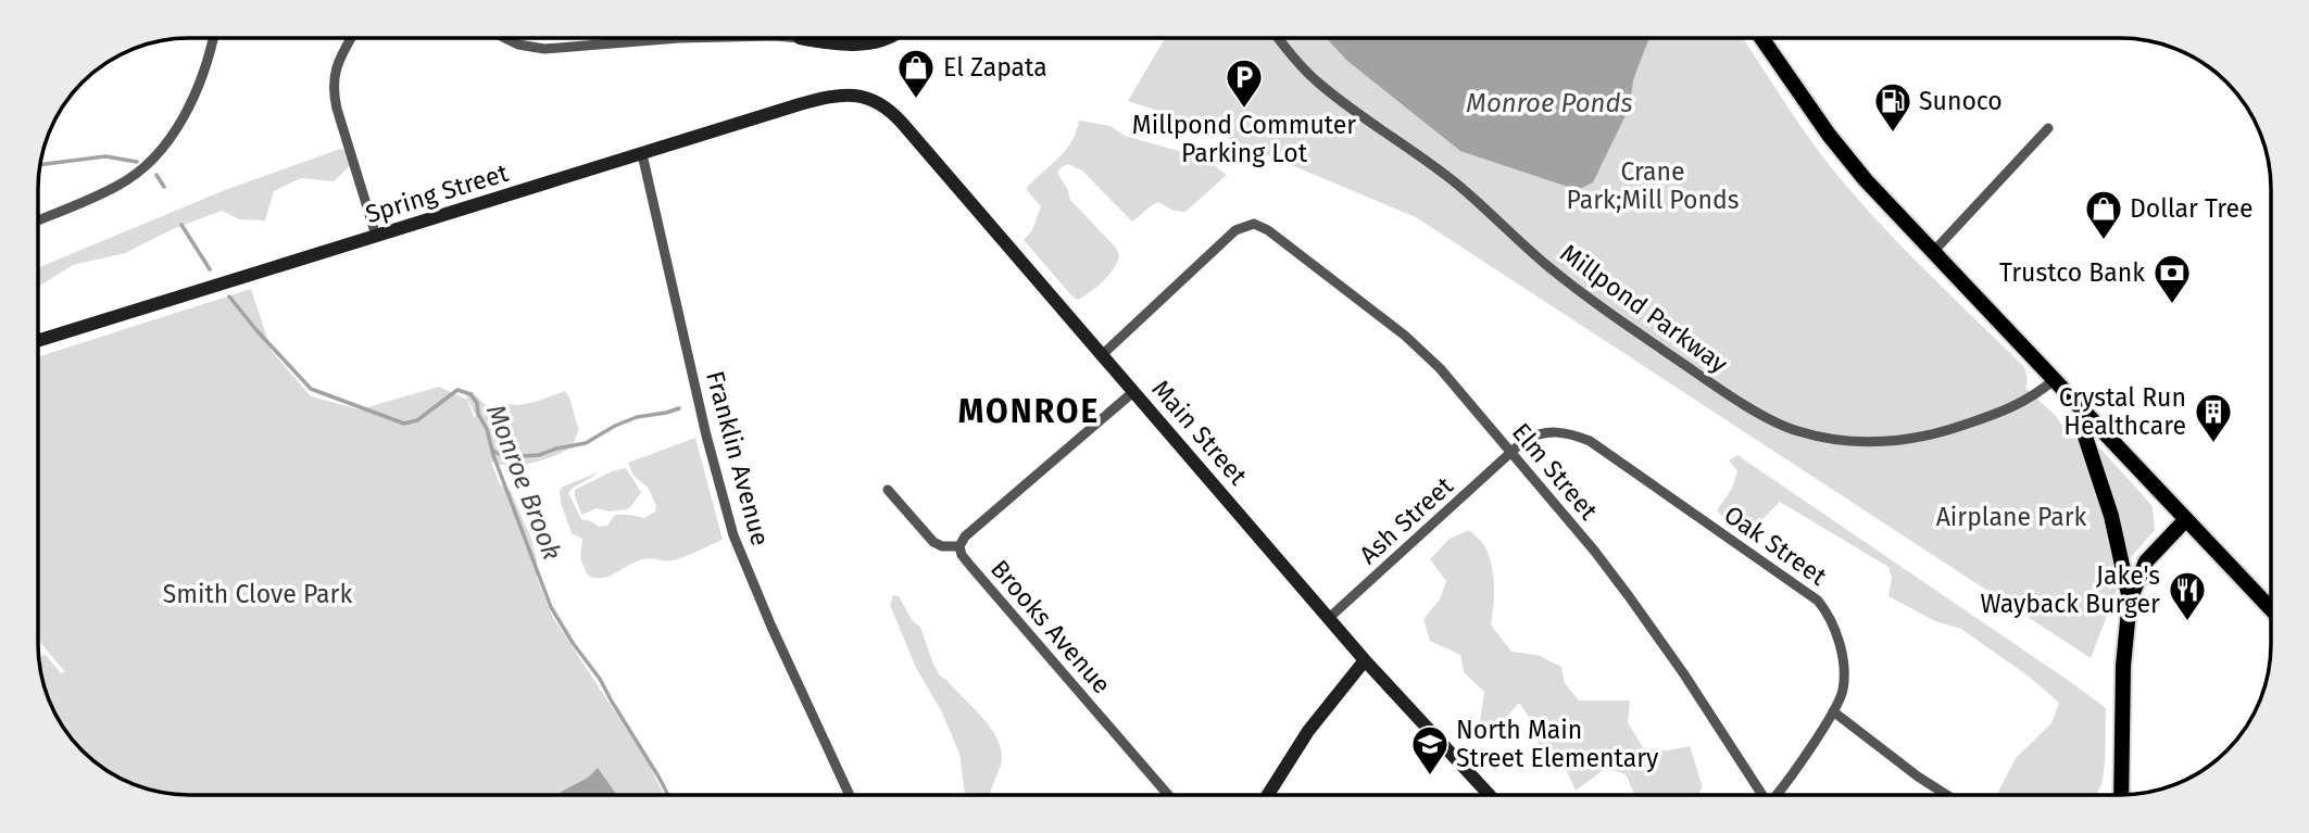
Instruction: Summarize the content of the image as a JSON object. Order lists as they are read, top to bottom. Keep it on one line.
{"streets":{"street":["Spring Street","Millpond Parkway","Main Street","Franklin Avenue","Elm Street","Ash Street","Oak Street","Brooks Avenue"]},"crossings":[["Spring Street","Main Street"],["Spring Street","Franklin Avenue"],["Main Street","Elm Street"],["Main Street","Ash Street"],["Elm Street","Ash Street"],["Elm Street","Oak Street"],["Ash Street","Oak Street"]],"districts":["MONROE"],"water":["Monroe Ponds","Monroe Brook"],"parks":["Crane Park;Mill Ponds","Airplane Park","Smith Clove Park"],"places":{"shop":["El Zapata","Dollar Tree"],"parking":["Millpond Commuter Parking Lot"],"fuel station":["Sunoco"],"bank":["Trustco Bank"],"building":["Crystal Run Healthcare"],"restaurant":["Jake's Wayback Burger"],"school or university":["North Main Street Elementary"]}}
